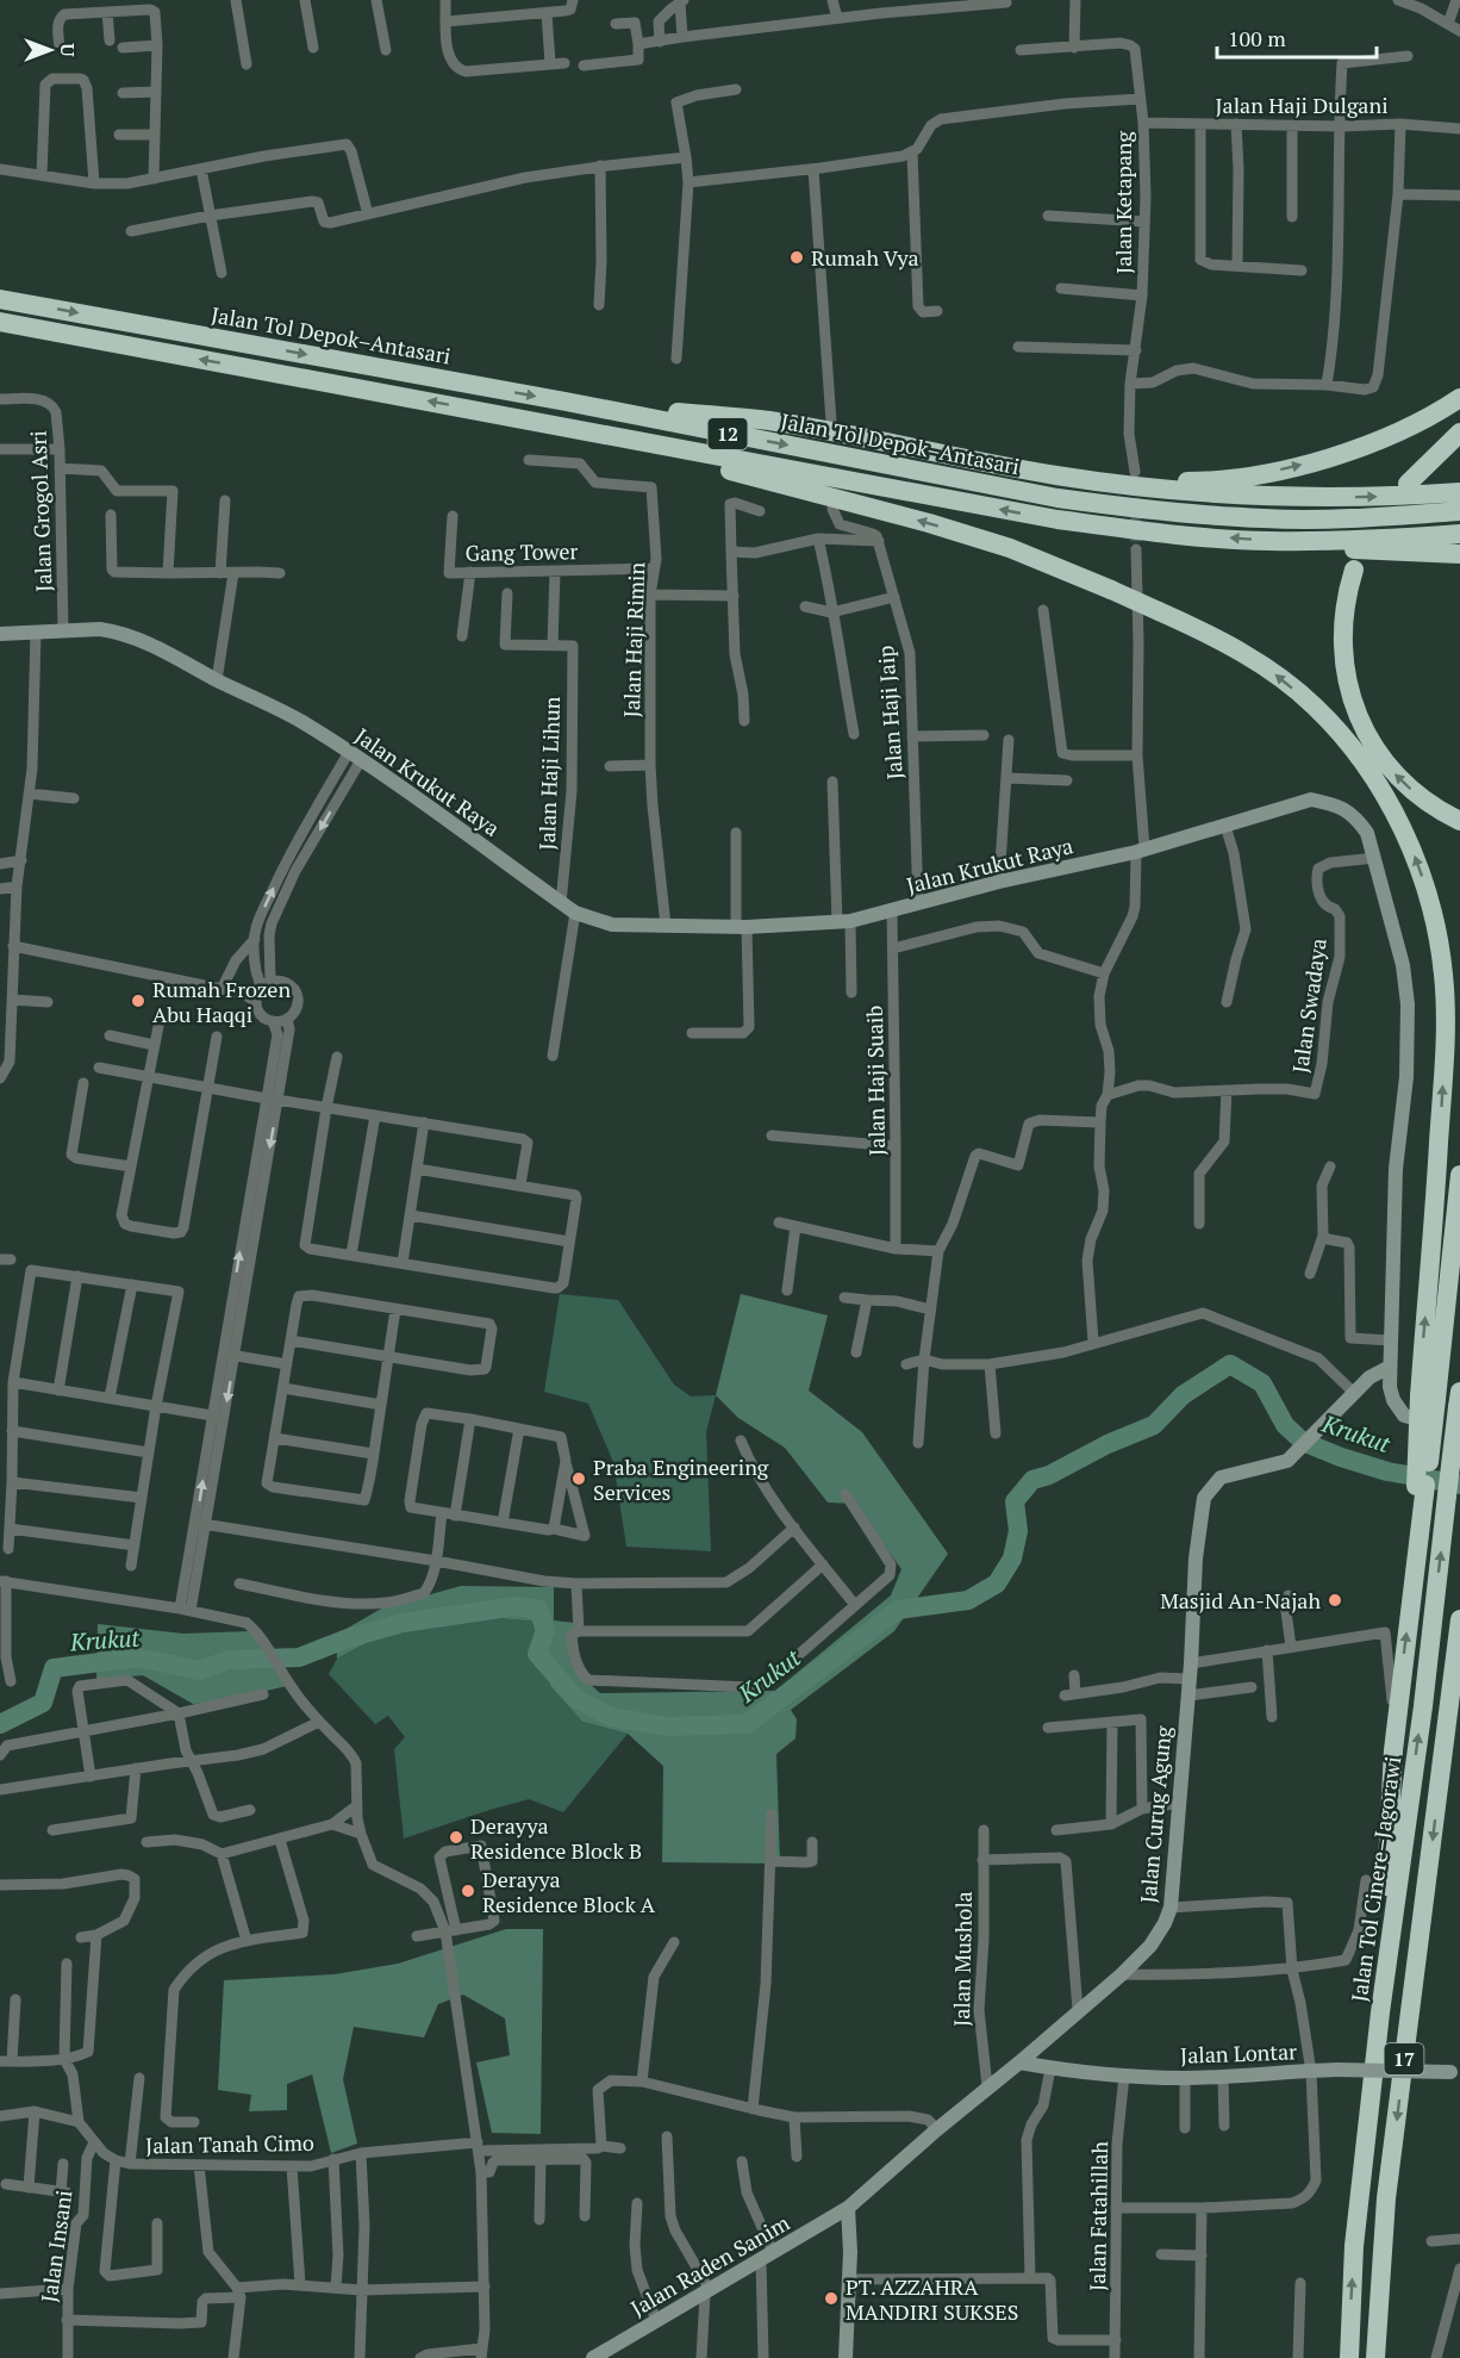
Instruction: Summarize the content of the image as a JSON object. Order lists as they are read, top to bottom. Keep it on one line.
{"streets":{"highway":["Jalan Tol Depok–Antasari","12","Jalan Tol Cinere–Jagorawi","17"],"street":["Jalan Haji Dulgani","Jalan Ketapang","Jalan Grogol Asri","Gang Tower","Jalan Haji Rimin","Jalan Haji Jaip","Jalan Haji Lihun","Jalan Krukut Raya","Jalan Swadaya","Jalan Haji Suaib","Jalan Curug Agung","Jalan Mushola","Jalan Lontar","Jalan Tanah Cimo","Jalan Fatahillah","Jalan Insani","Jalan Raden Sanim"]},"crossings":[["Jalan Haji Dulgani","Jalan Ketapang"],["Jalan Grogol Asri","Jalan Krukut Raya"],["Gang Tower","Jalan Haji Rimin"],["Jalan Haji Rimin","Jalan Krukut Raya"],["Jalan Haji Jaip","Jalan Krukut Raya"],["Jalan Haji Lihun","Jalan Krukut Raya"],["Jalan Krukut Raya","Jalan Swadaya"],["Jalan Krukut Raya","Jalan Haji Suaib"],["Jalan Krukut Raya","Jalan Curug Agung"],["Jalan Krukut Raya","Jalan Tol Cinere–Jagorawi"],["Jalan Curug Agung","Jalan Mushola"],["Jalan Curug Agung","Jalan Lontar"],["Jalan Curug Agung","Jalan Raden Sanim"],["Jalan Lontar","Jalan Fatahillah"],["Jalan Tanah Cimo","Jalan Insani"]],"water":["Krukut"],"places":["Rumah Vya","Rumah Frozen Abu Haqqi","Praba Engineering Services","Masjid An-Najah","Derayya Residence Block B","Derayya Residence Block A","PT. AZZAHRA MANDIRI SUKSES"],"scale_bar":"100 m","north":"right"}
